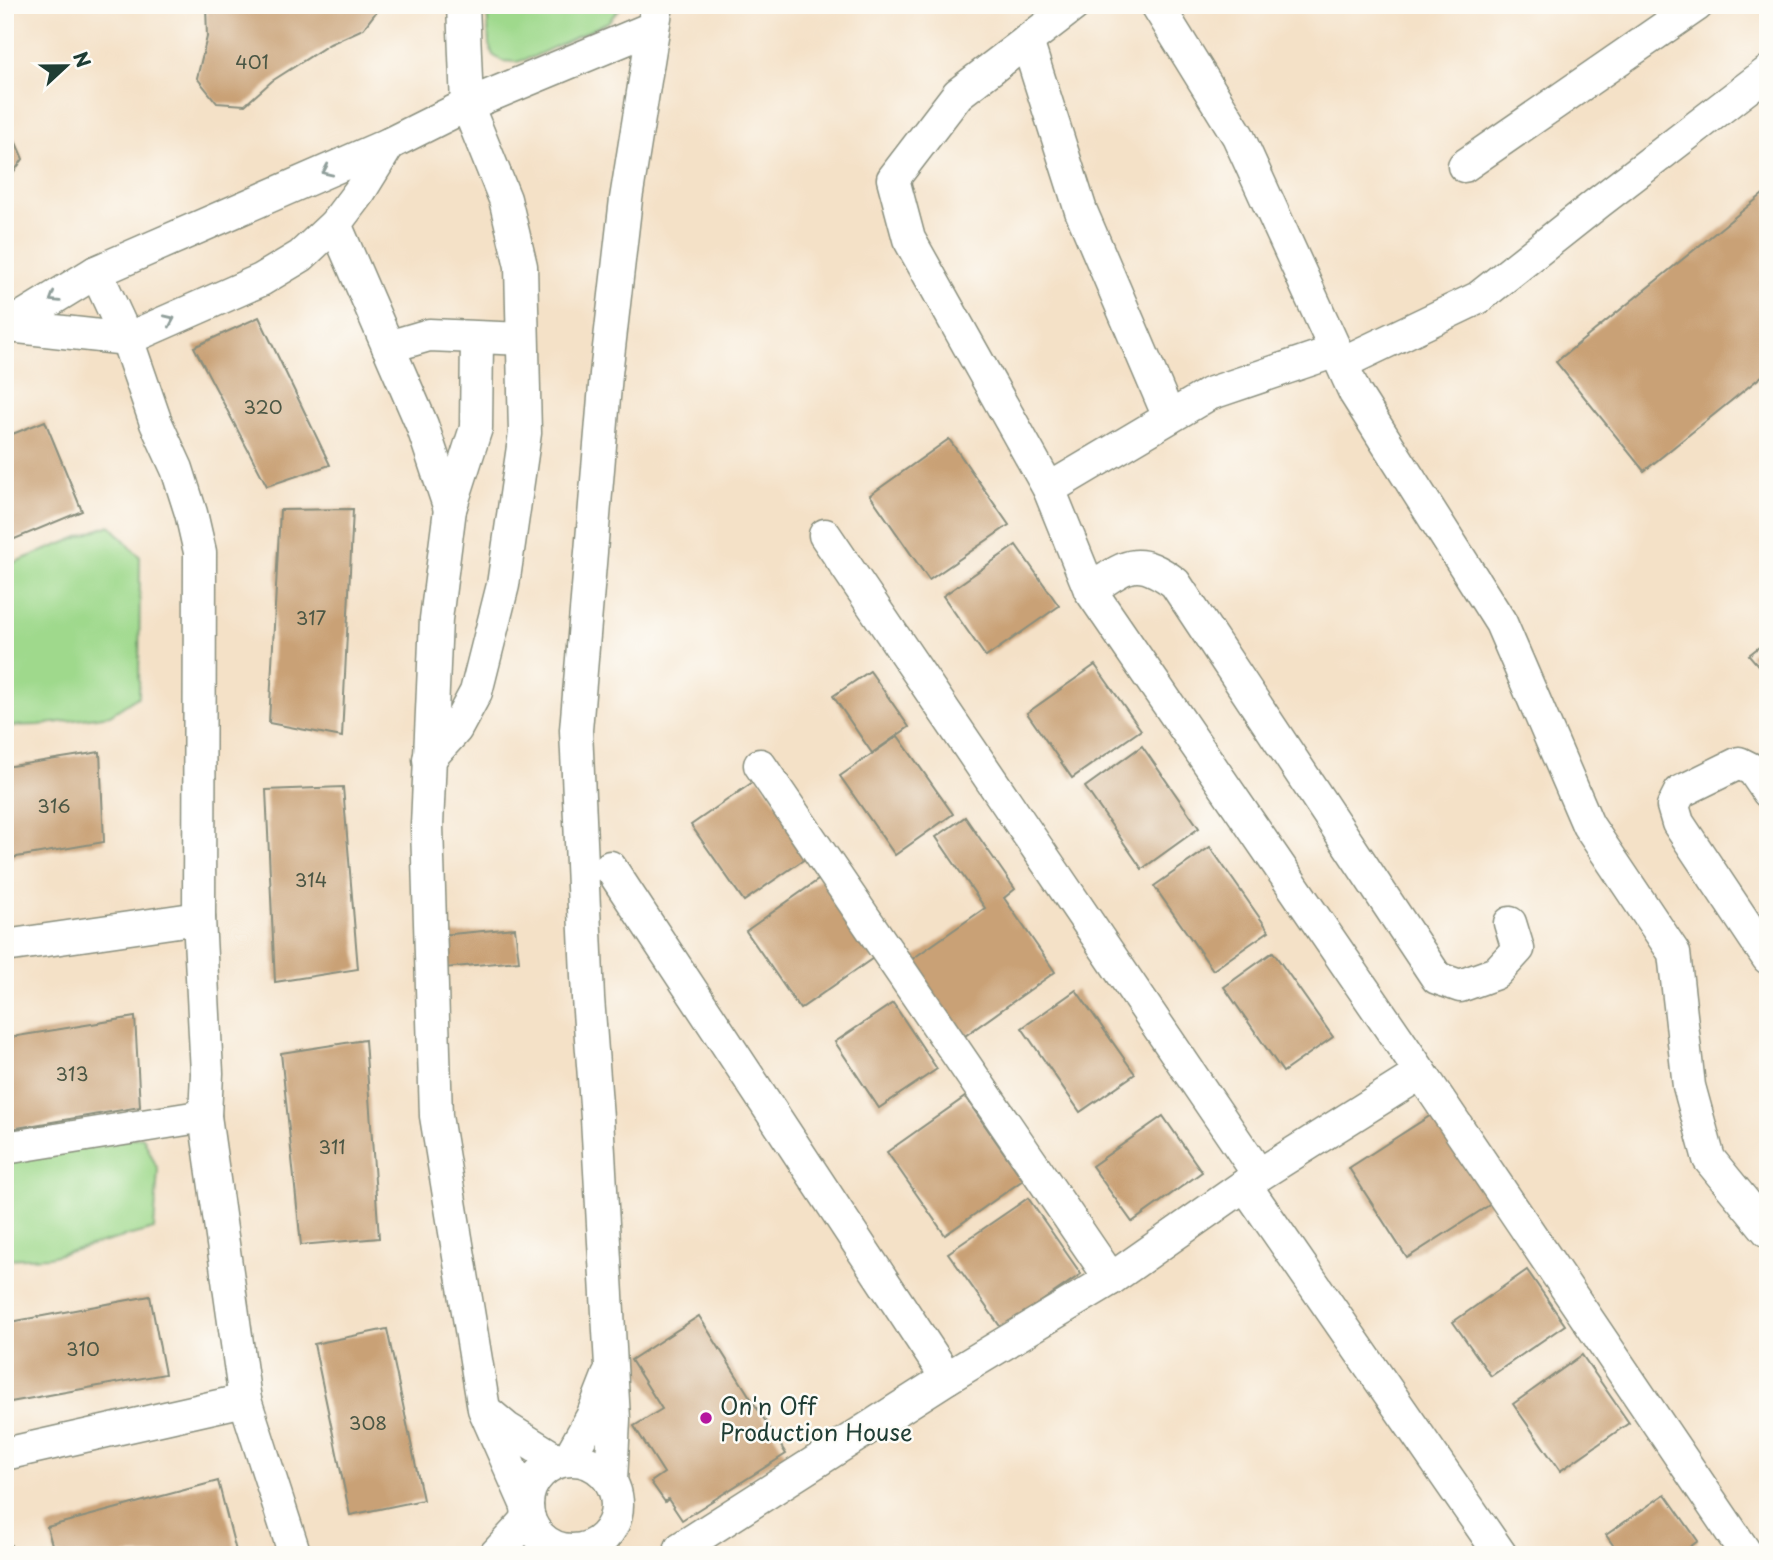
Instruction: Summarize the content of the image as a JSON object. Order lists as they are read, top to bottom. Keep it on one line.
{"places":["On'n Off Production House"],"house_numbers":["401","320","317","316","314","313","311","310","308"],"north":"right"}
